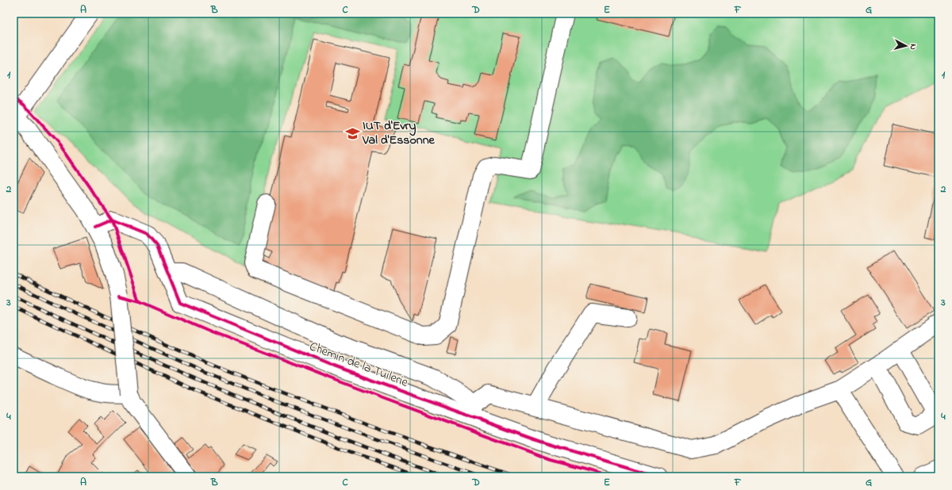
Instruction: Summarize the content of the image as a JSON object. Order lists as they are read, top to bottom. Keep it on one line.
{"streets":{"street":["Chemin de la Tuilerie"]},"places":{"school or university":["IUT d'Evry Val d'Essonne"]},"north":"right","grid":{"columns":["A","B","C","D","E","F","G"],"rows":["1","2","3","4"]}}
